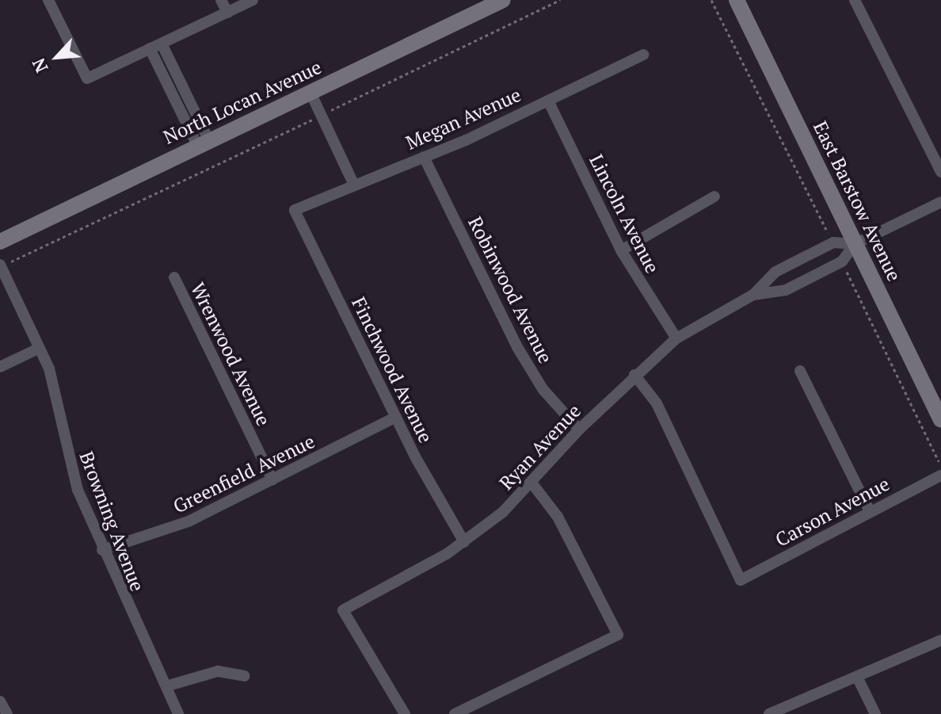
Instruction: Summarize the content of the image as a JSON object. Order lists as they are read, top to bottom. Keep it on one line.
{"streets":{"street":["North Locan Avenue","Megan Avenue","East Barstow Avenue","Lincoln Avenue","Robinwood Avenue","Wrenwood Avenue","Finchwood Avenue","Ryan Avenue","Greenfield Avenue","Carson Avenue","Browning Avenue"]},"crossings":[["Megan Avenue","Lincoln Avenue"],["Megan Avenue","Robinwood Avenue"],["Megan Avenue","Finchwood Avenue"],["East Barstow Avenue","Ryan Avenue"],["Lincoln Avenue","Ryan Avenue"],["Robinwood Avenue","Ryan Avenue"],["Wrenwood Avenue","Greenfield Avenue"],["Finchwood Avenue","Ryan Avenue"],["Finchwood Avenue","Greenfield Avenue"],["Ryan Avenue","Carson Avenue"],["Greenfield Avenue","Browning Avenue"]],"north":"bottom left"}
